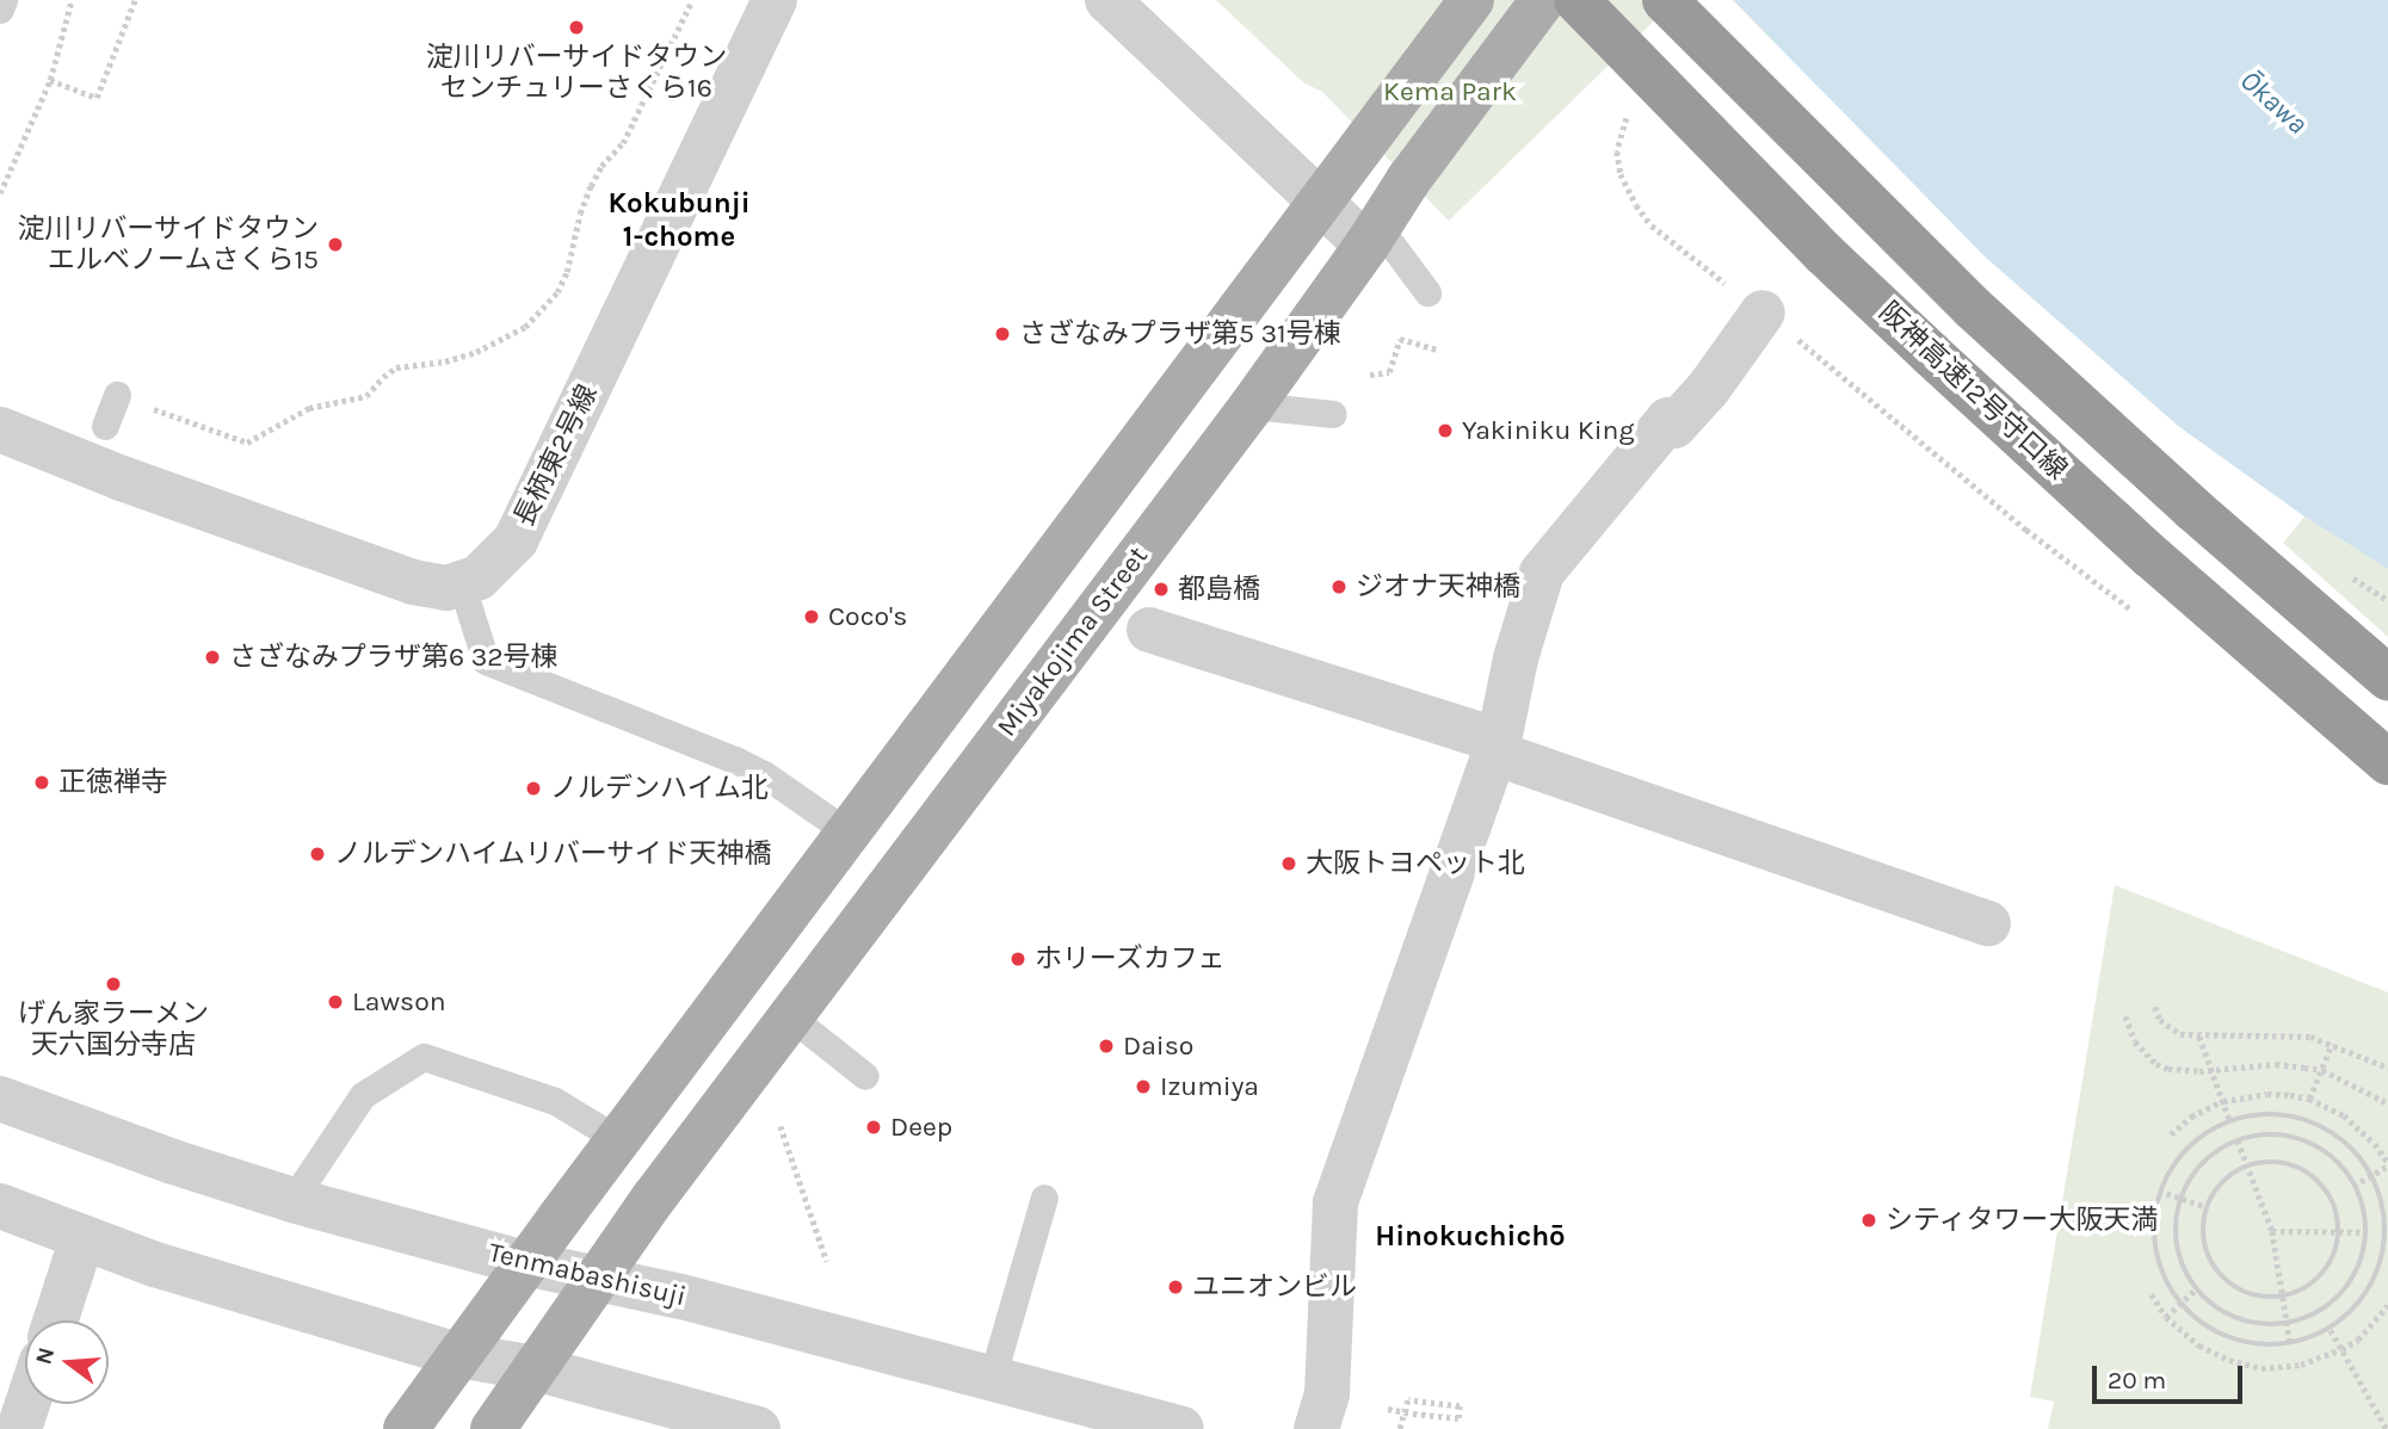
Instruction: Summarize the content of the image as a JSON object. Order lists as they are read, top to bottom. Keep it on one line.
{"streets":{"highway":["阪神高速12号守口線"],"main road":["Miyakojima Street"],"street":["長柄東2号線","Tenmabashisuji"]},"crossings":[["Miyakojima Street","Tenmabashisuji"]],"districts":["Kokubunji 1-chome","Hinokuchichō"],"water":["Ōkawa"],"parks":["Kema Park"],"places":["淀川リバーサイドタウン センチュリーさくら16","淀川リバーサイドタウン エルベノームさくら15","さざなみプラザ第5 31号棟","Yakiniku King","ジオナ天神橋","都島橋","Coco's","さざなみプラザ第6 32号棟","正徳禅寺","ノルデンハイム北","ノルデンハイムリバーサイド天神橋","大阪トヨペット北","ホリーズカフェ","げん家ラーメン 天六国分寺店","Lawson","Daiso","Izumiya","Deep","シティタワー大阪天満","ユニオンビル"],"scale_bar":"20 m","north":"left"}
